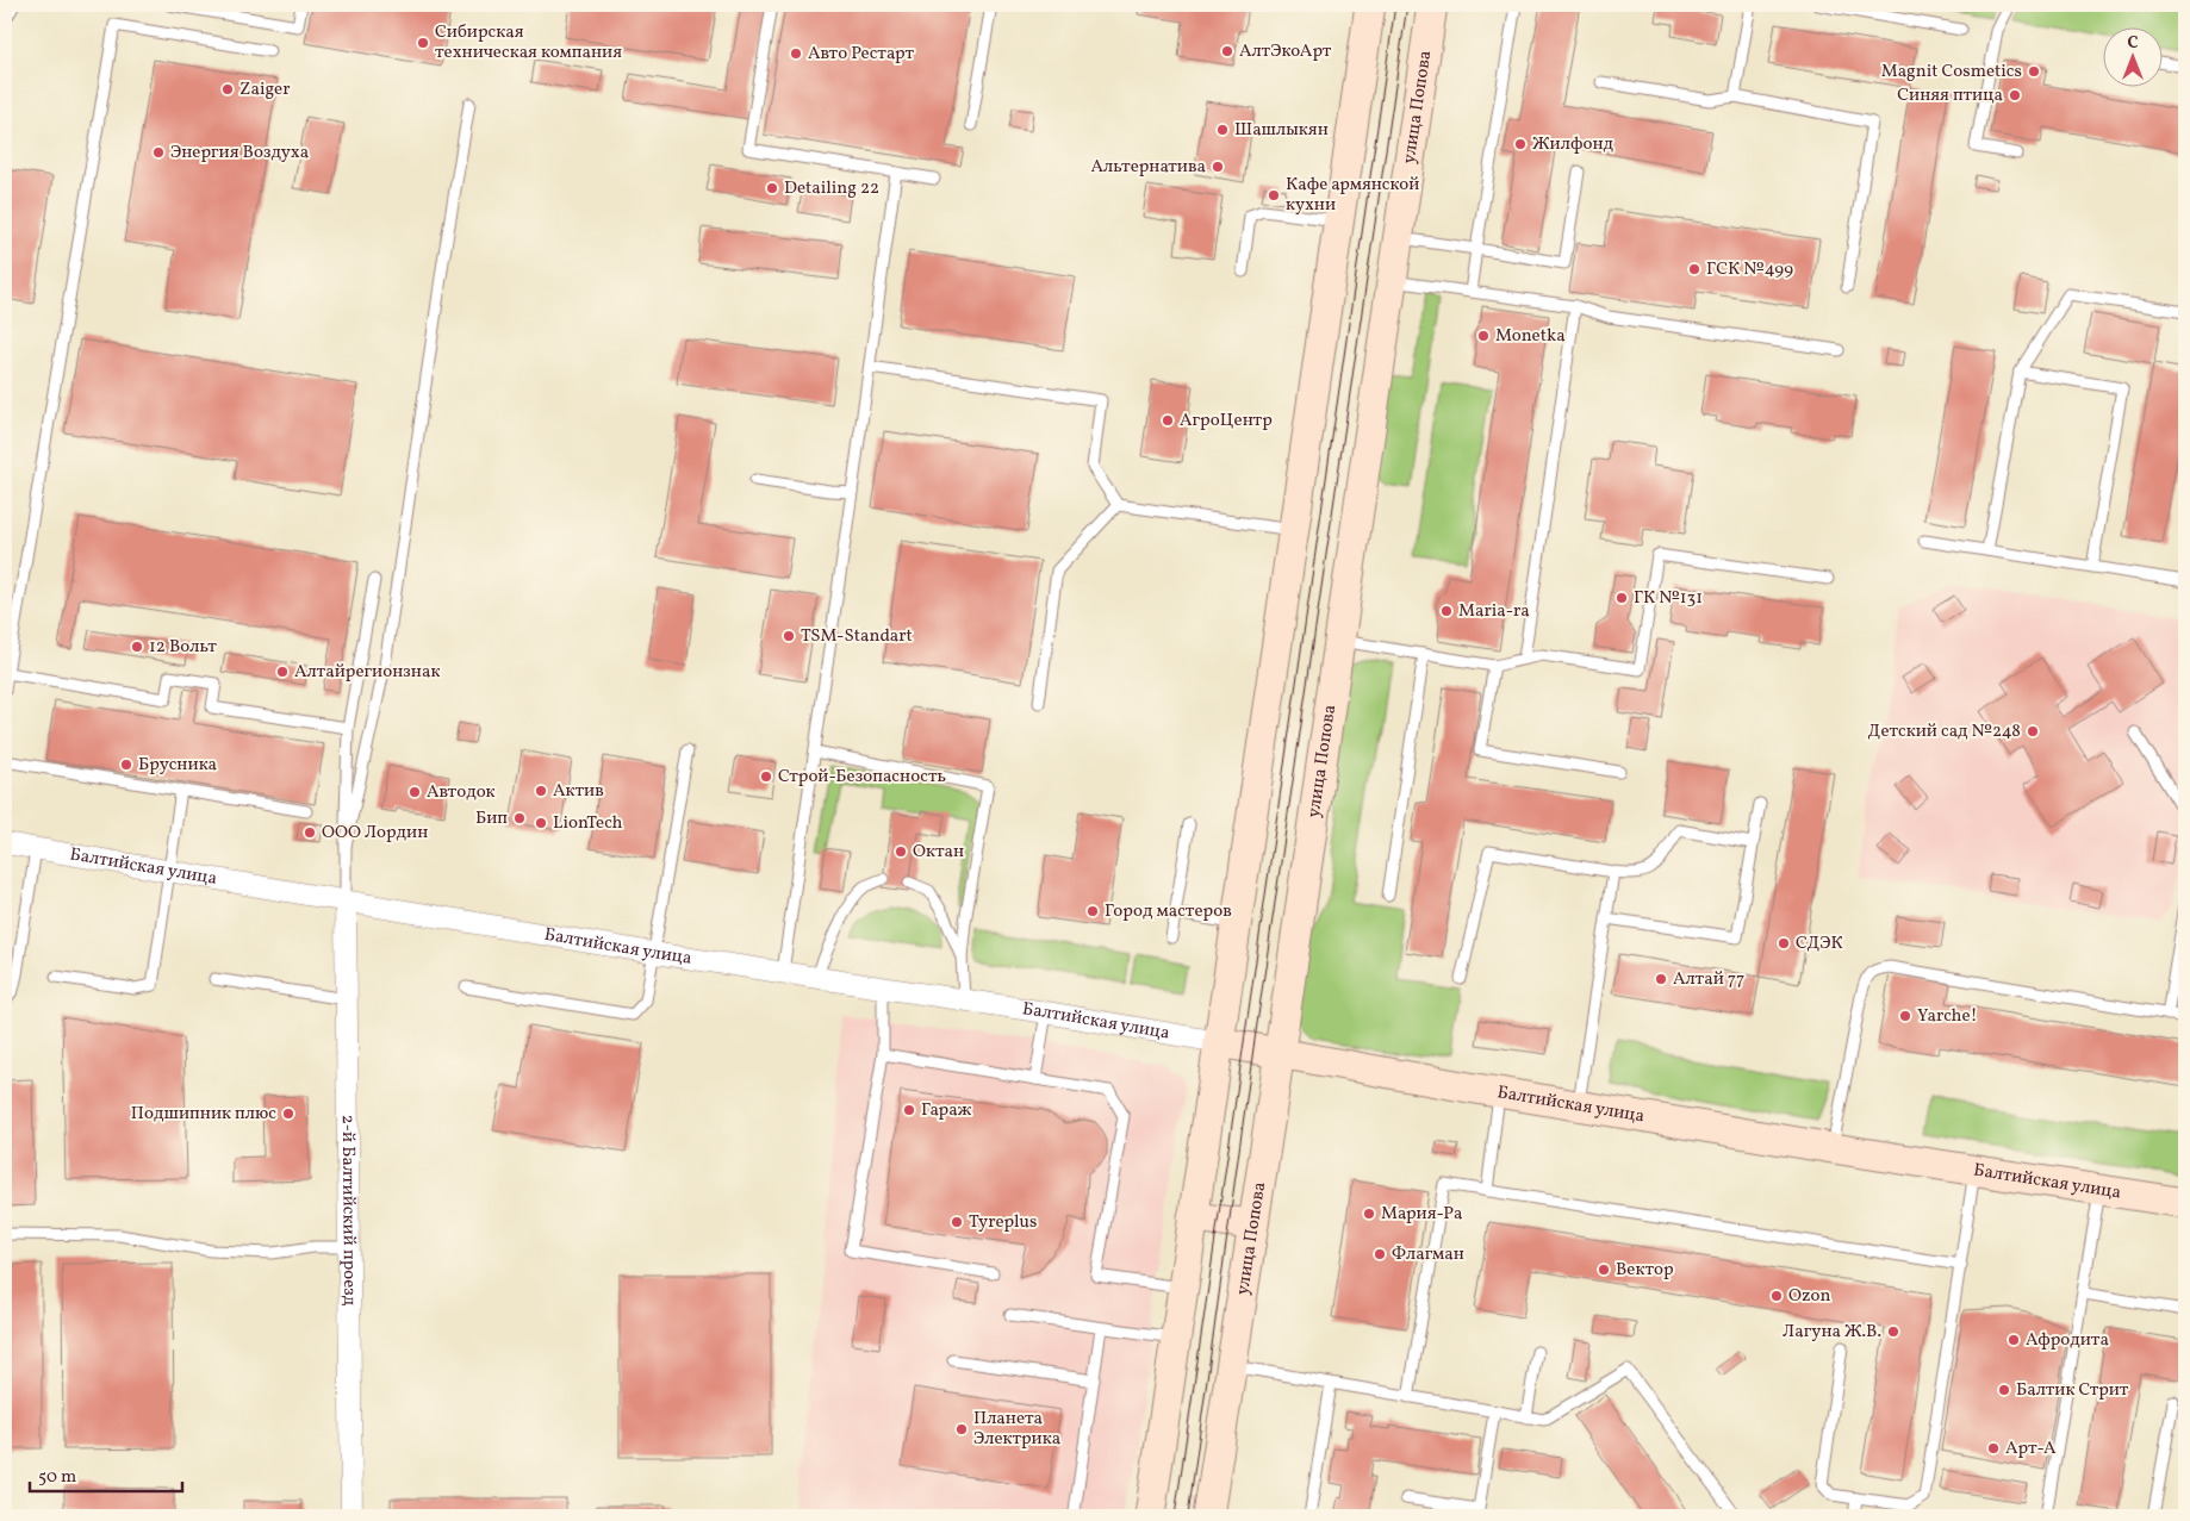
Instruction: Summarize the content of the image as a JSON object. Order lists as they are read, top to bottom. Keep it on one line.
{"streets":{"main road":["улица Попова","Балтийская улица"],"street":["2-й Балтийский проезд"]},"crossings":[["улица Попова","Балтийская улица"],["Балтийская улица","2-й Балтийский проезд"]],"places":["Сибирская техническая компания","АлтЭкоАрт","Авто Рестарт","Magnit Cosmetics","Zaiger","Синяя птица","Шашлыкян","Жилфонд","Энергия Воздуха","Альтернатива","Detailing 22","Кафе армянской кухни","ГСК №499","Monetka","АгроЦентр","ГК №131","Maria-ra","TSM-Standart","12 Вольт","Алтайрегионзнак","Детский сад №248","Брусника","Строй-Безопасность","Актив","Автодок","Бип","LionTech","ООО Лордин","Октан","Город мастеров","СДЭК","Алтай 77","Yarche!","Гараж","Подшипник плюс","Мария-Ра","Tyreplus","Флагман","Вектор","Ozon","Лагуна Ж.В.","Афродита","Балтик Стрит","Планета Электрика","Арт-А"],"scale_bar":"50 m","north":"top"}
